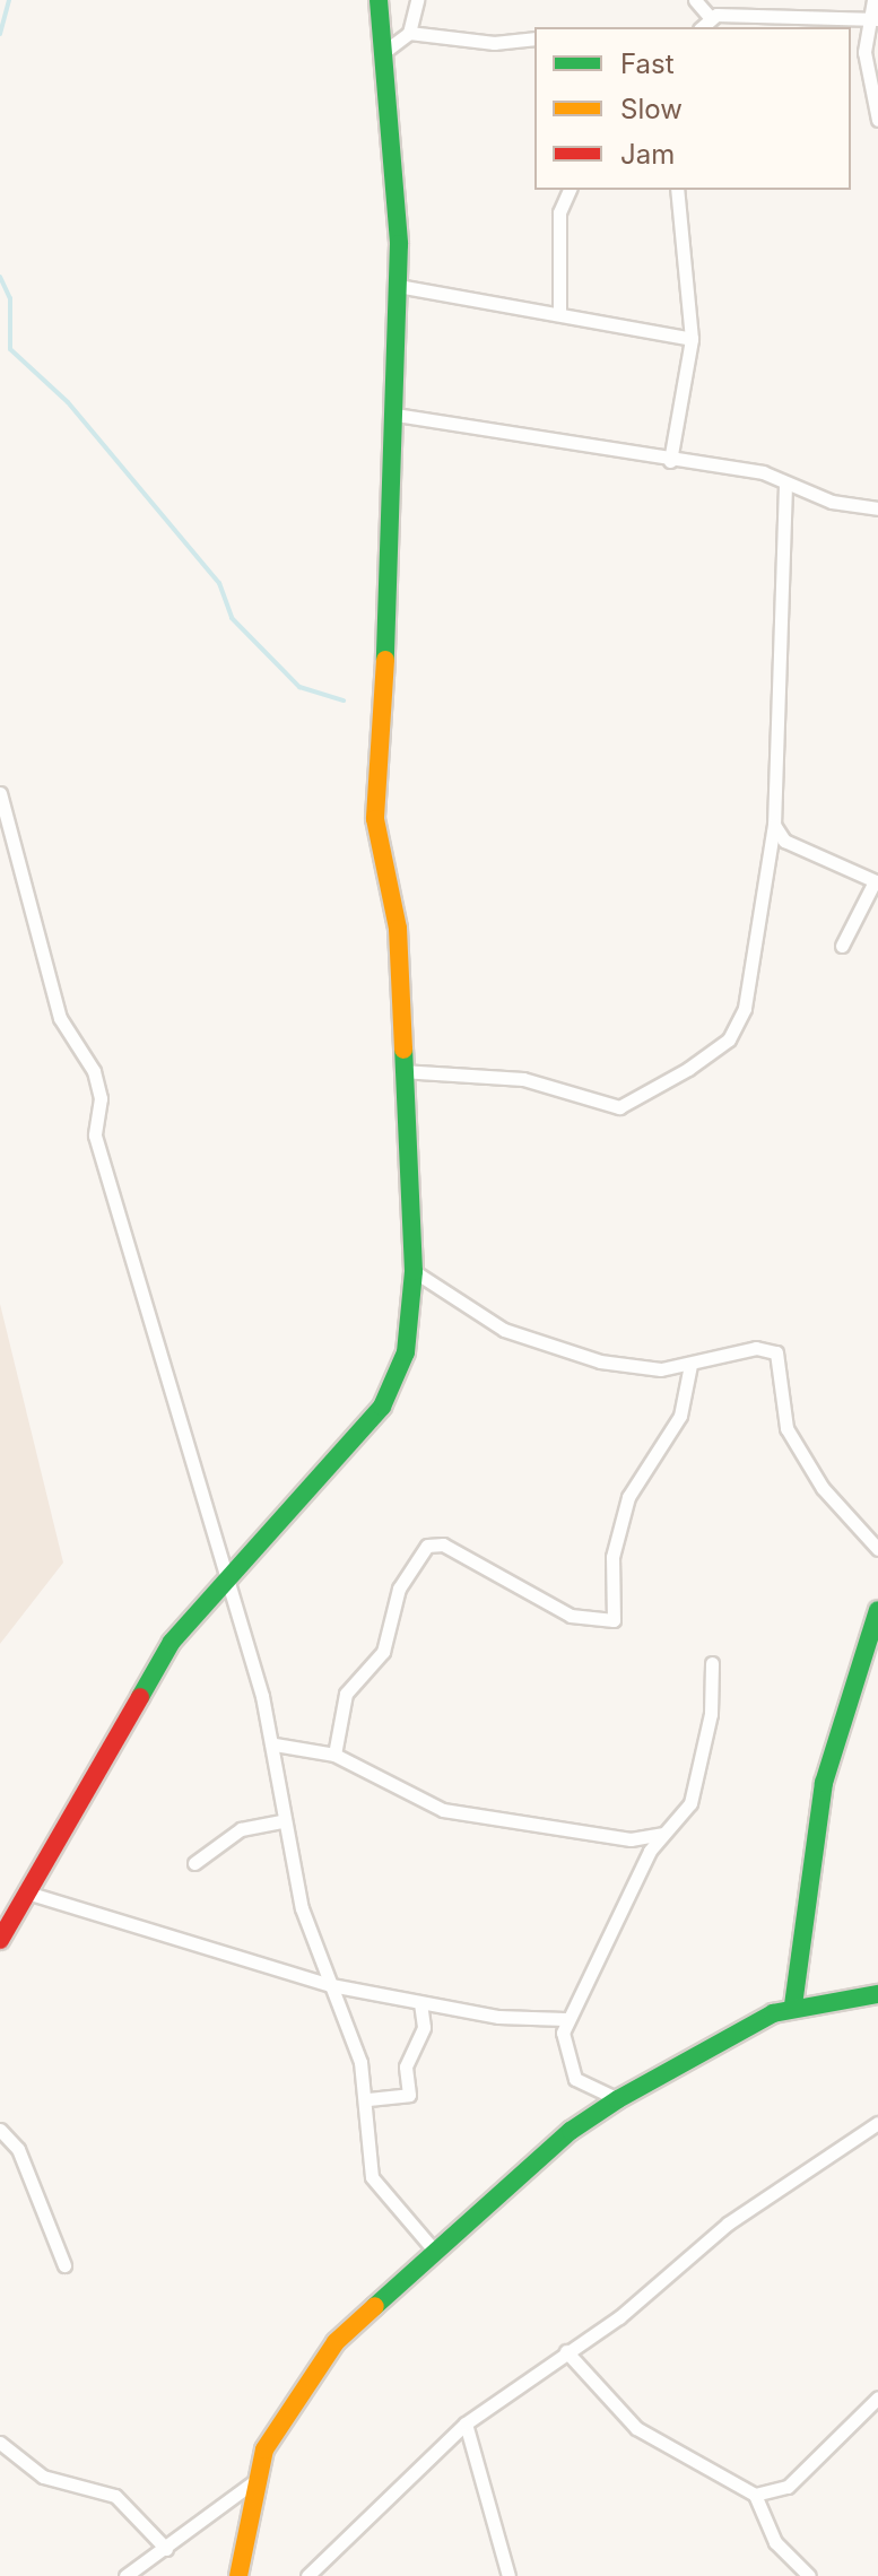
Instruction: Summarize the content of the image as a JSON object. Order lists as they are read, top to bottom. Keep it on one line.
{"legend":["Fast","Slow","Jam"]}
